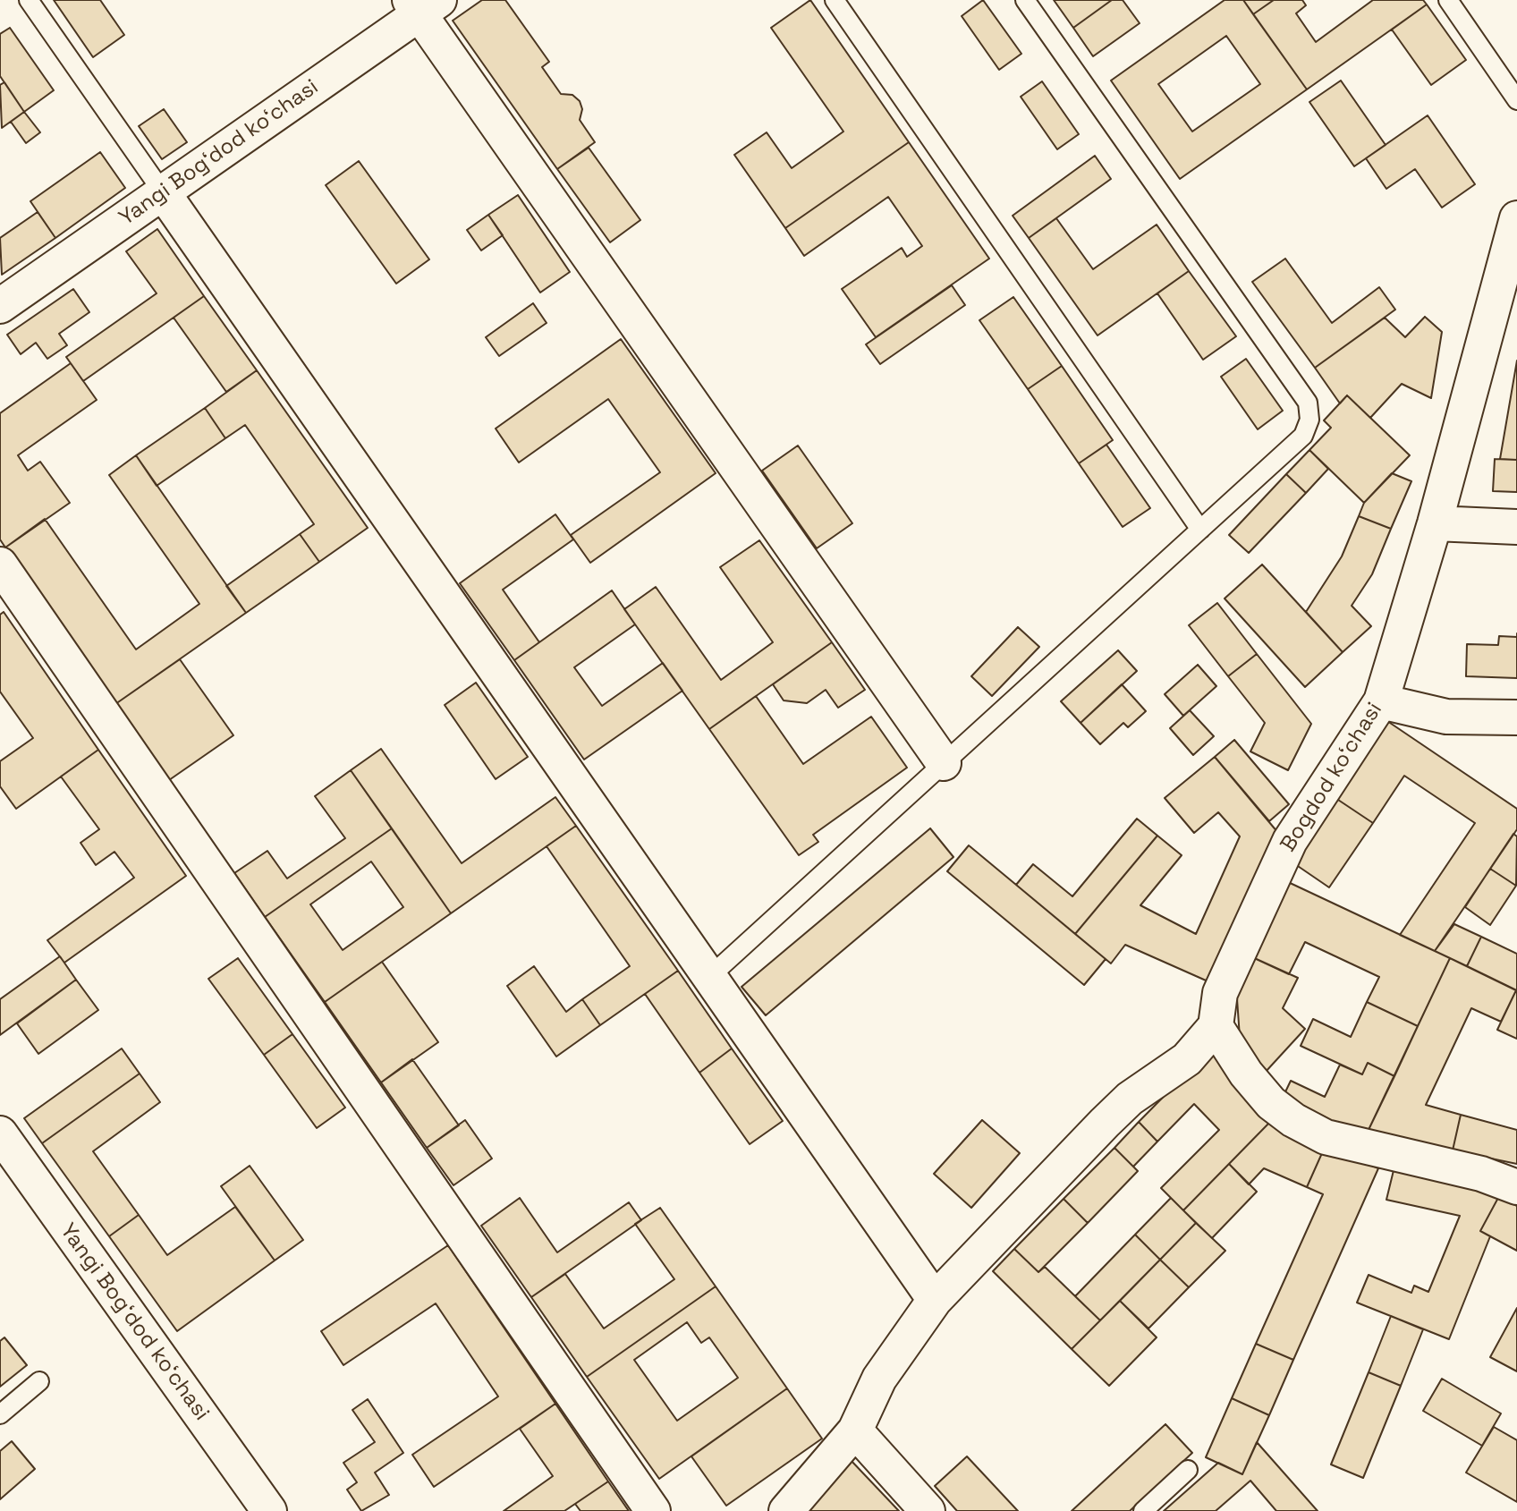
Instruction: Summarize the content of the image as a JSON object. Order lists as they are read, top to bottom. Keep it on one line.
{"streets":{"street":["Yangi Bogʻdod koʻchasi","Bogdod koʻchasi"]}}
